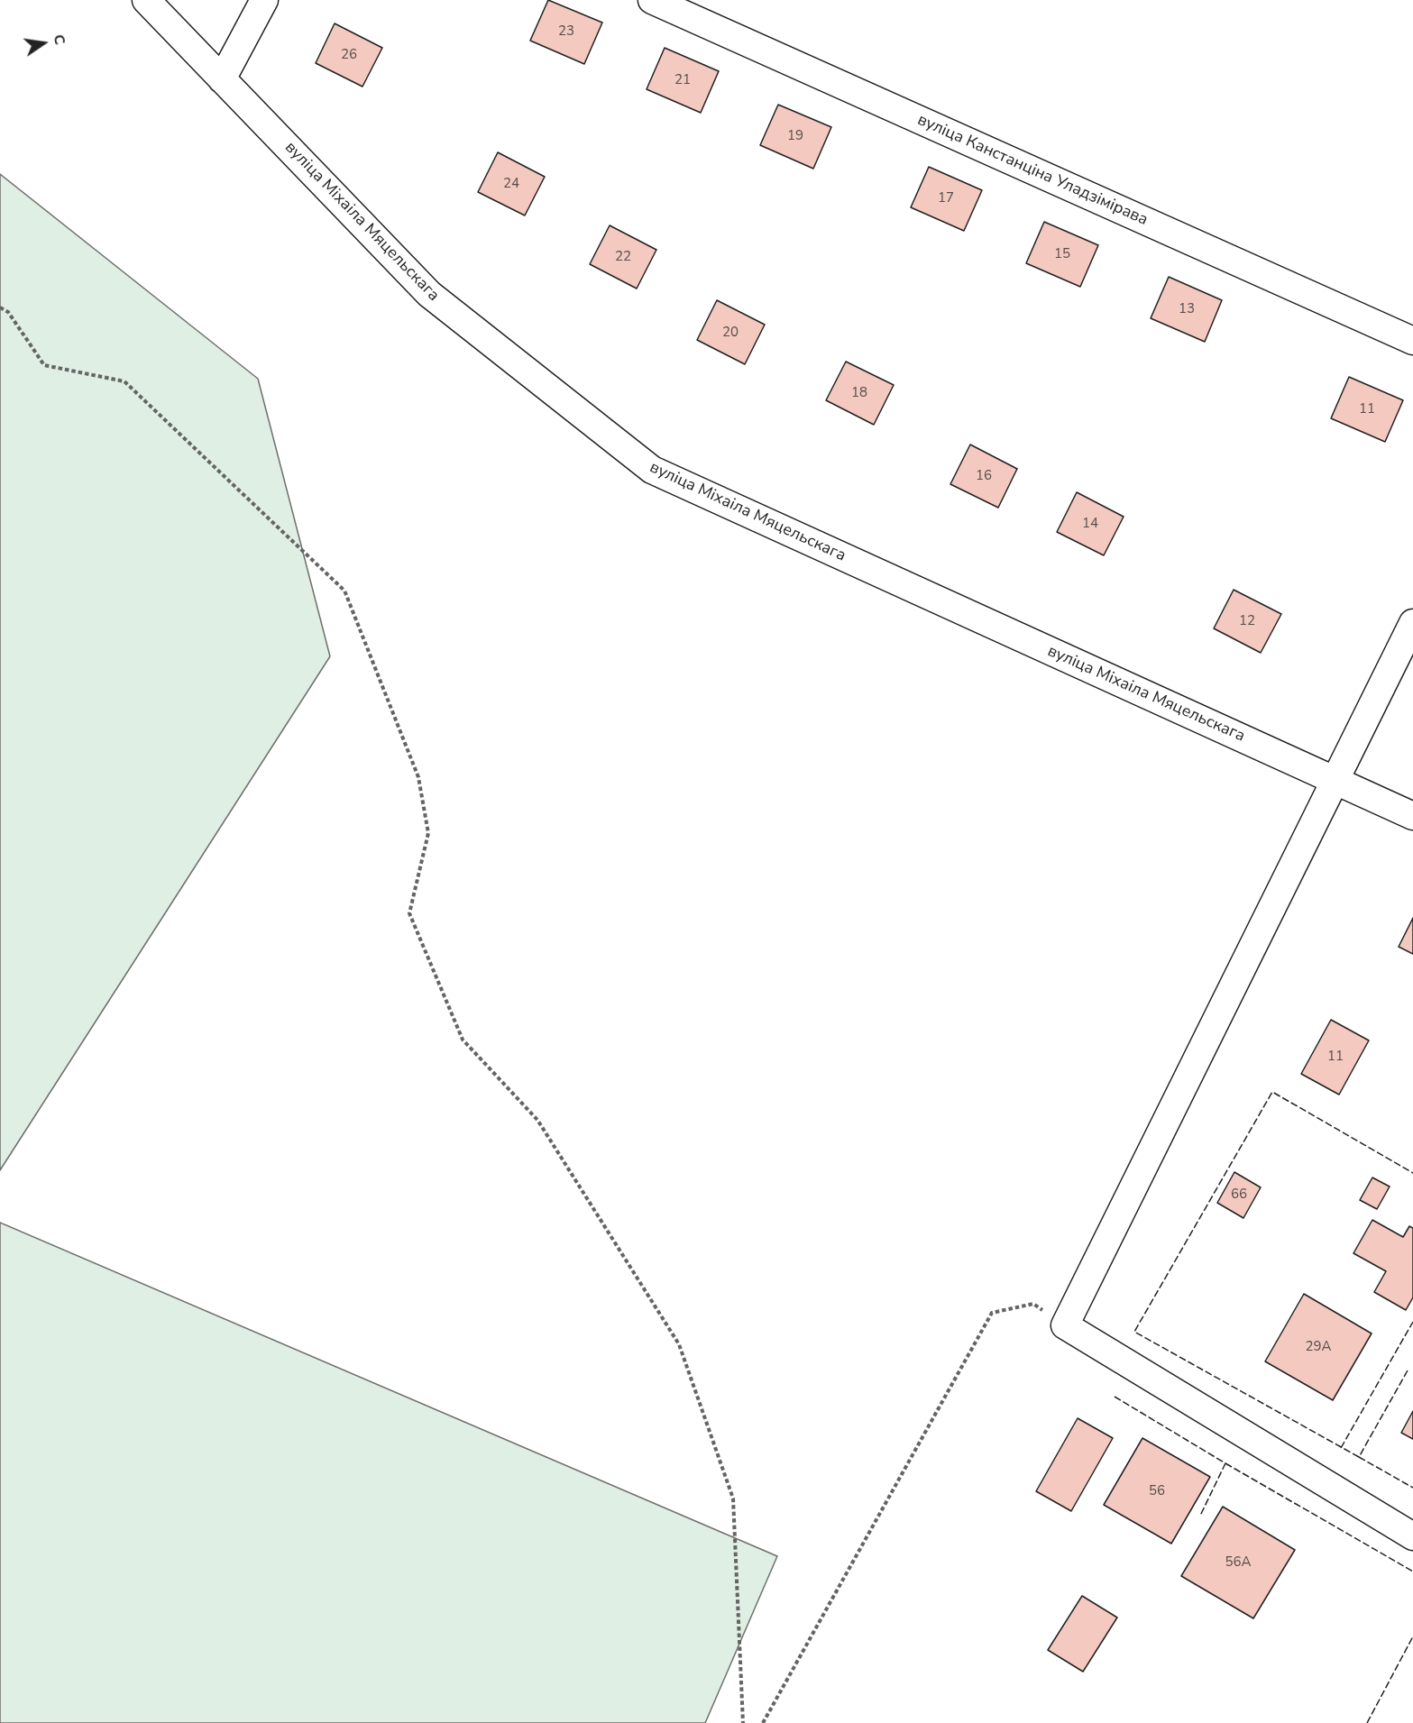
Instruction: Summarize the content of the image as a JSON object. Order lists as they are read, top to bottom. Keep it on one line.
{"streets":{"street":["вуліца Канстанціна Уладзімірава","вуліца Міхаіла Мяцельскага"]},"house_numbers":["23","26","21","19","24","17","15","22","13","20","18","11","16","14","12","11","66","29А","56","56А"],"north":"right"}
